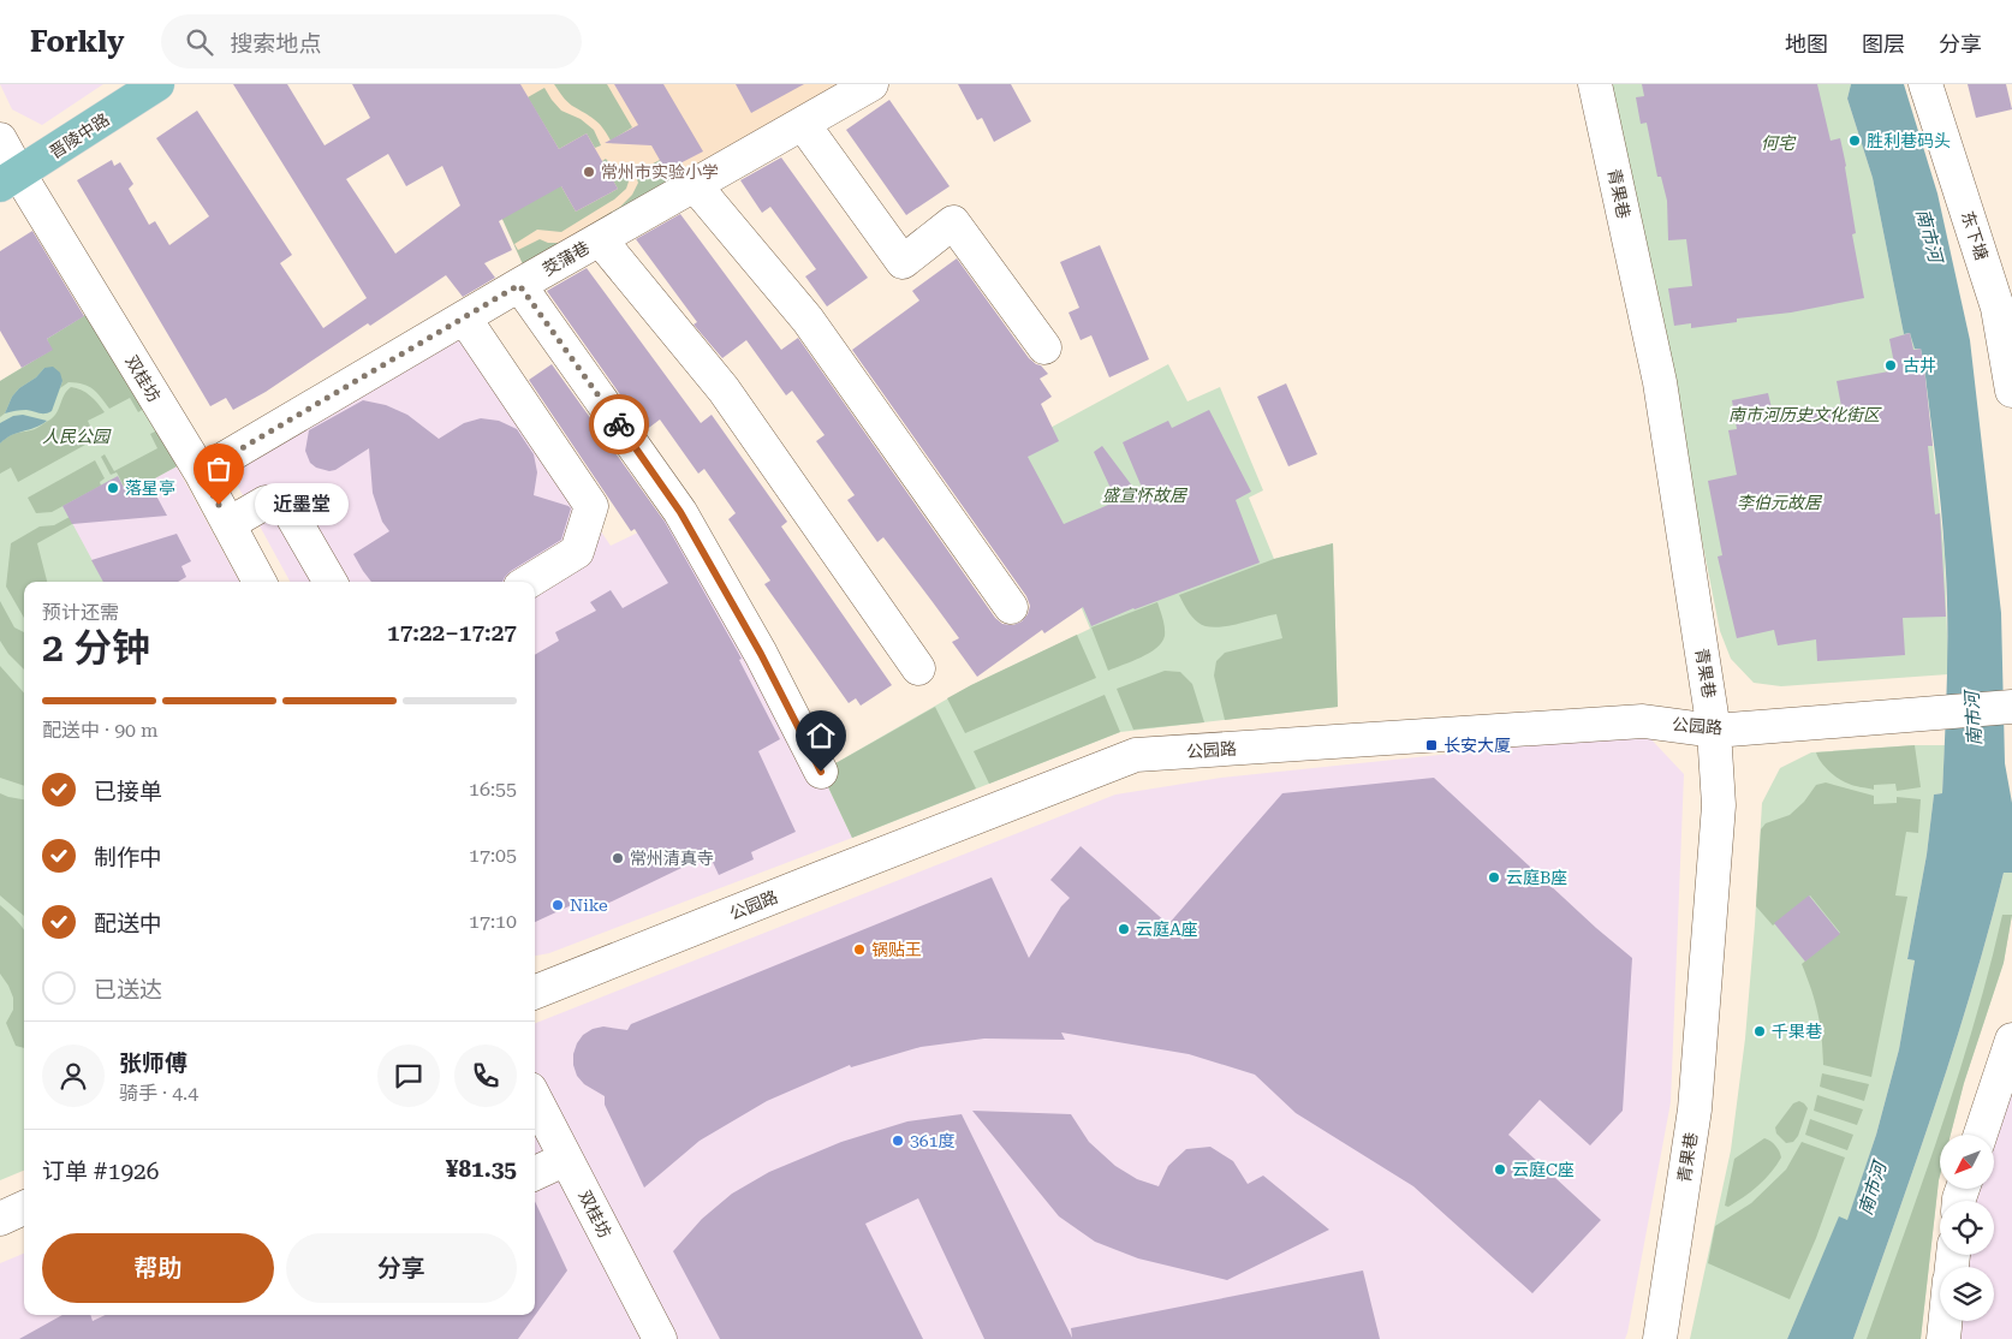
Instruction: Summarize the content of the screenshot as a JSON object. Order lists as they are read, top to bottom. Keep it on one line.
{"streets":{"main road":["晋陵中路"],"street":["青果巷","东下塘","茭蒲巷","双桂坊","公园路"]},"crossings":[["晋陵中路","双桂坊"],["青果巷","公园路"],["茭蒲巷","双桂坊"]],"water":["南市河"],"parks":["何宅","南市河历史文化街区","人民公园","盛宣怀故居","李伯元故居"],"places":{"other":["胜利巷码头","常州市实验小学","古井","落星亭","近墨堂","常州清真寺","云庭B座","Nike","云庭A座","锅贴王","千果巷","361度","云庭C座"],"transit":["长安大厦"]},"north":"bottom left","page":{"header":"Forkly","search":"搜索地点","nav":["地图","图层","分享"],"bubble":"近墨堂","heading":["2 分钟","预计还需","17:22–17:27"],"panel":["张师傅","骑手 · 4.4","订单 #1926","¥81.35"],"bar":"配送中 · 90 m","list":[["已接单","16:55"],["制作中","17:05"],["配送中","17:10"],"已送达"],"buttons":["帮助","分享"]}}
